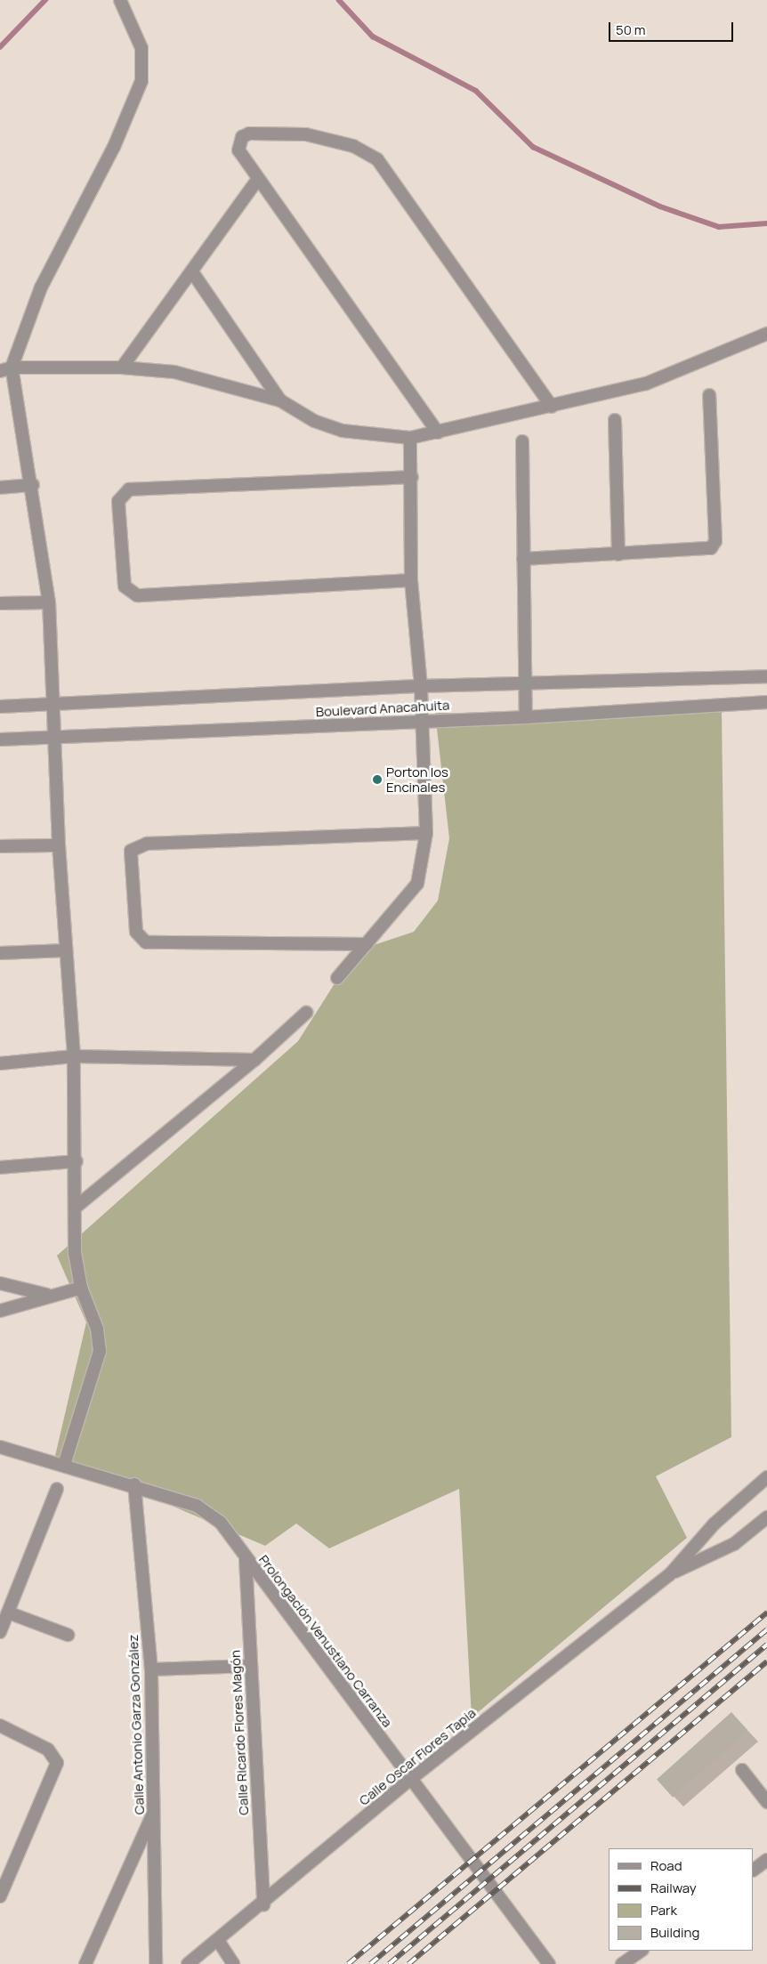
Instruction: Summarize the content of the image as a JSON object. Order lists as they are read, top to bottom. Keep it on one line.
{"streets":{"street":["Boulevard Anacahuita","Prolongación Venustiano Carranza","Calle Antonio Garza González","Calle Ricardo Flores Magón","Calle Oscar Flores Tapia"]},"crossings":[["Prolongación Venustiano Carranza","Calle Antonio Garza González"],["Prolongación Venustiano Carranza","Calle Ricardo Flores Magón"],["Prolongación Venustiano Carranza","Calle Oscar Flores Tapia"],["Calle Ricardo Flores Magón","Calle Oscar Flores Tapia"]],"places":["Porton los Encinales"],"legend":["Road","Railway","Park","Building"],"scale_bar":"50 m"}
